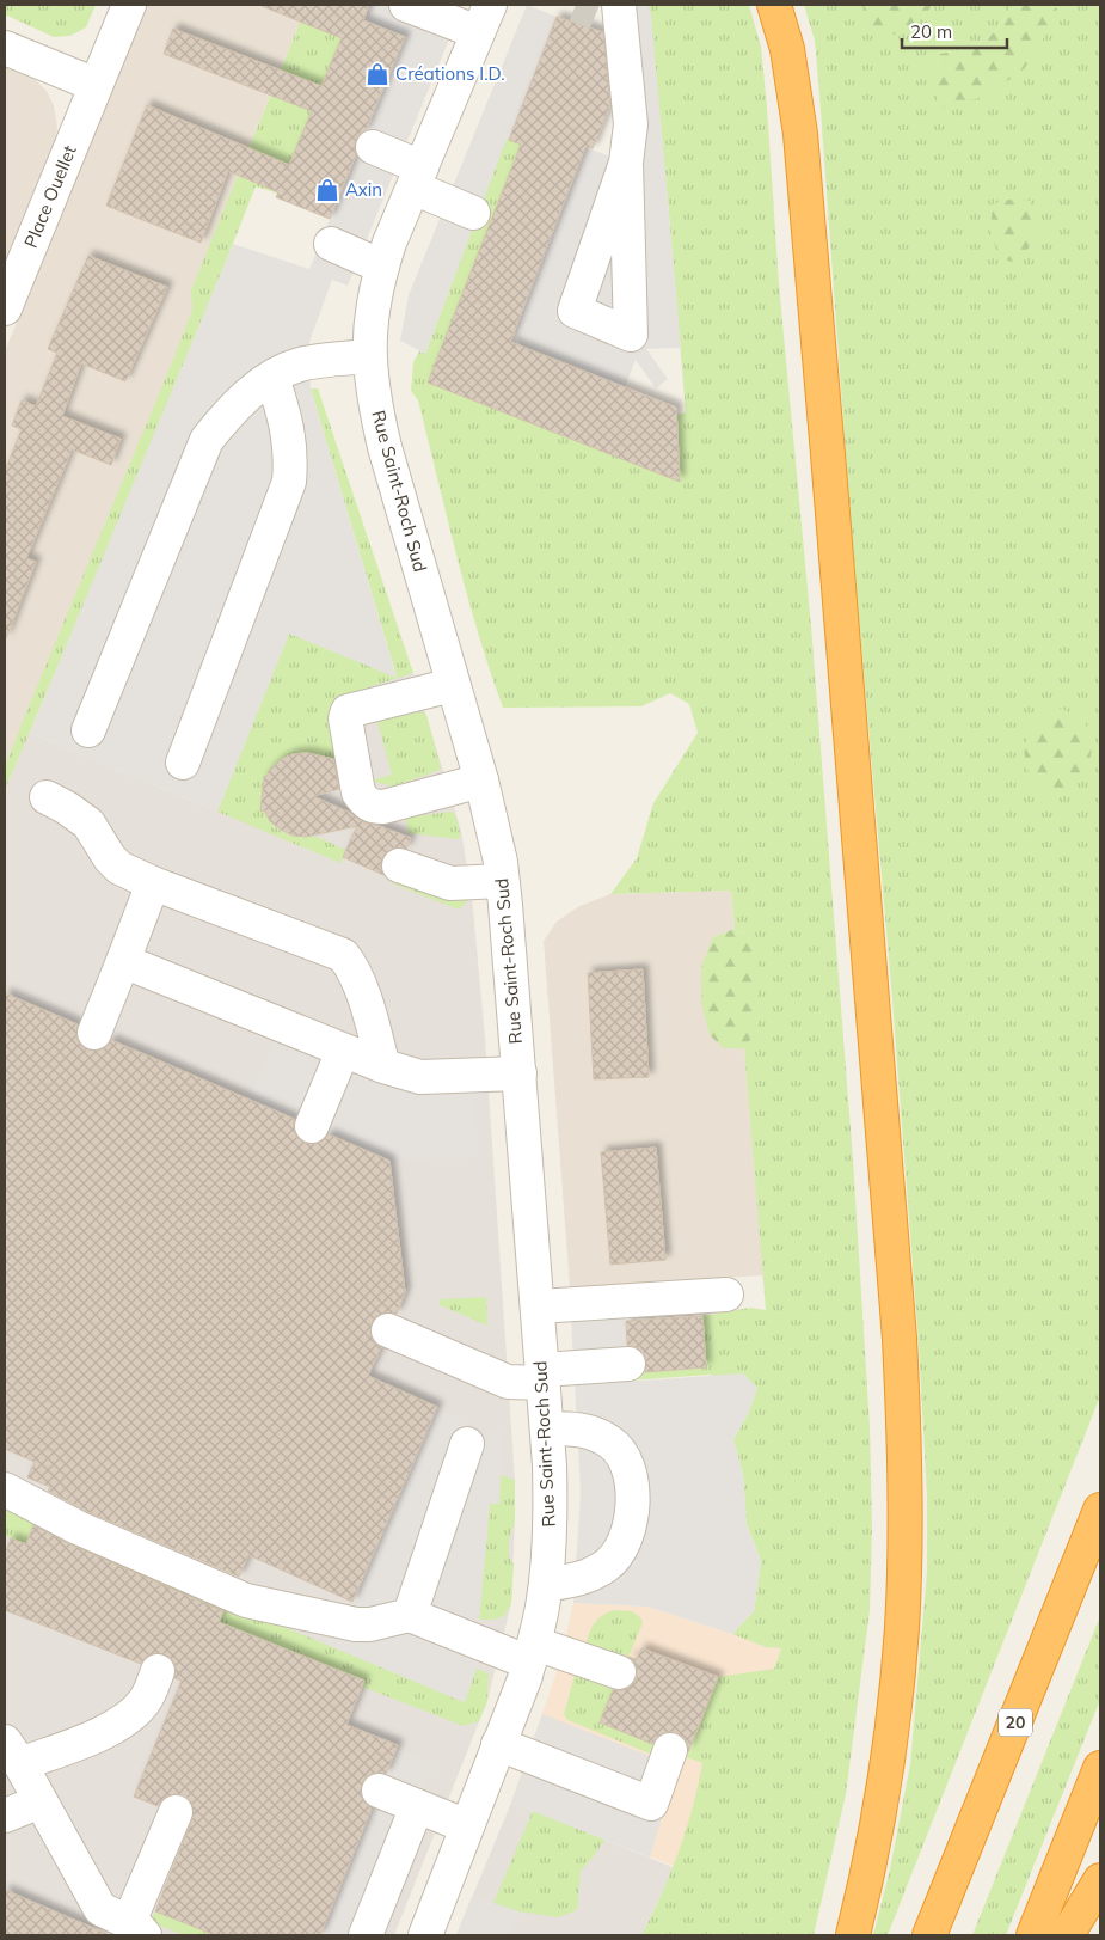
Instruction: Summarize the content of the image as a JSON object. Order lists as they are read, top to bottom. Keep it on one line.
{"streets":{"highway":["20"],"street":["Place Ouellet","Rue Saint-Roch Sud"]},"places":{"shop":["Créations I.D.","Axin"]},"scale_bar":"20 m"}
